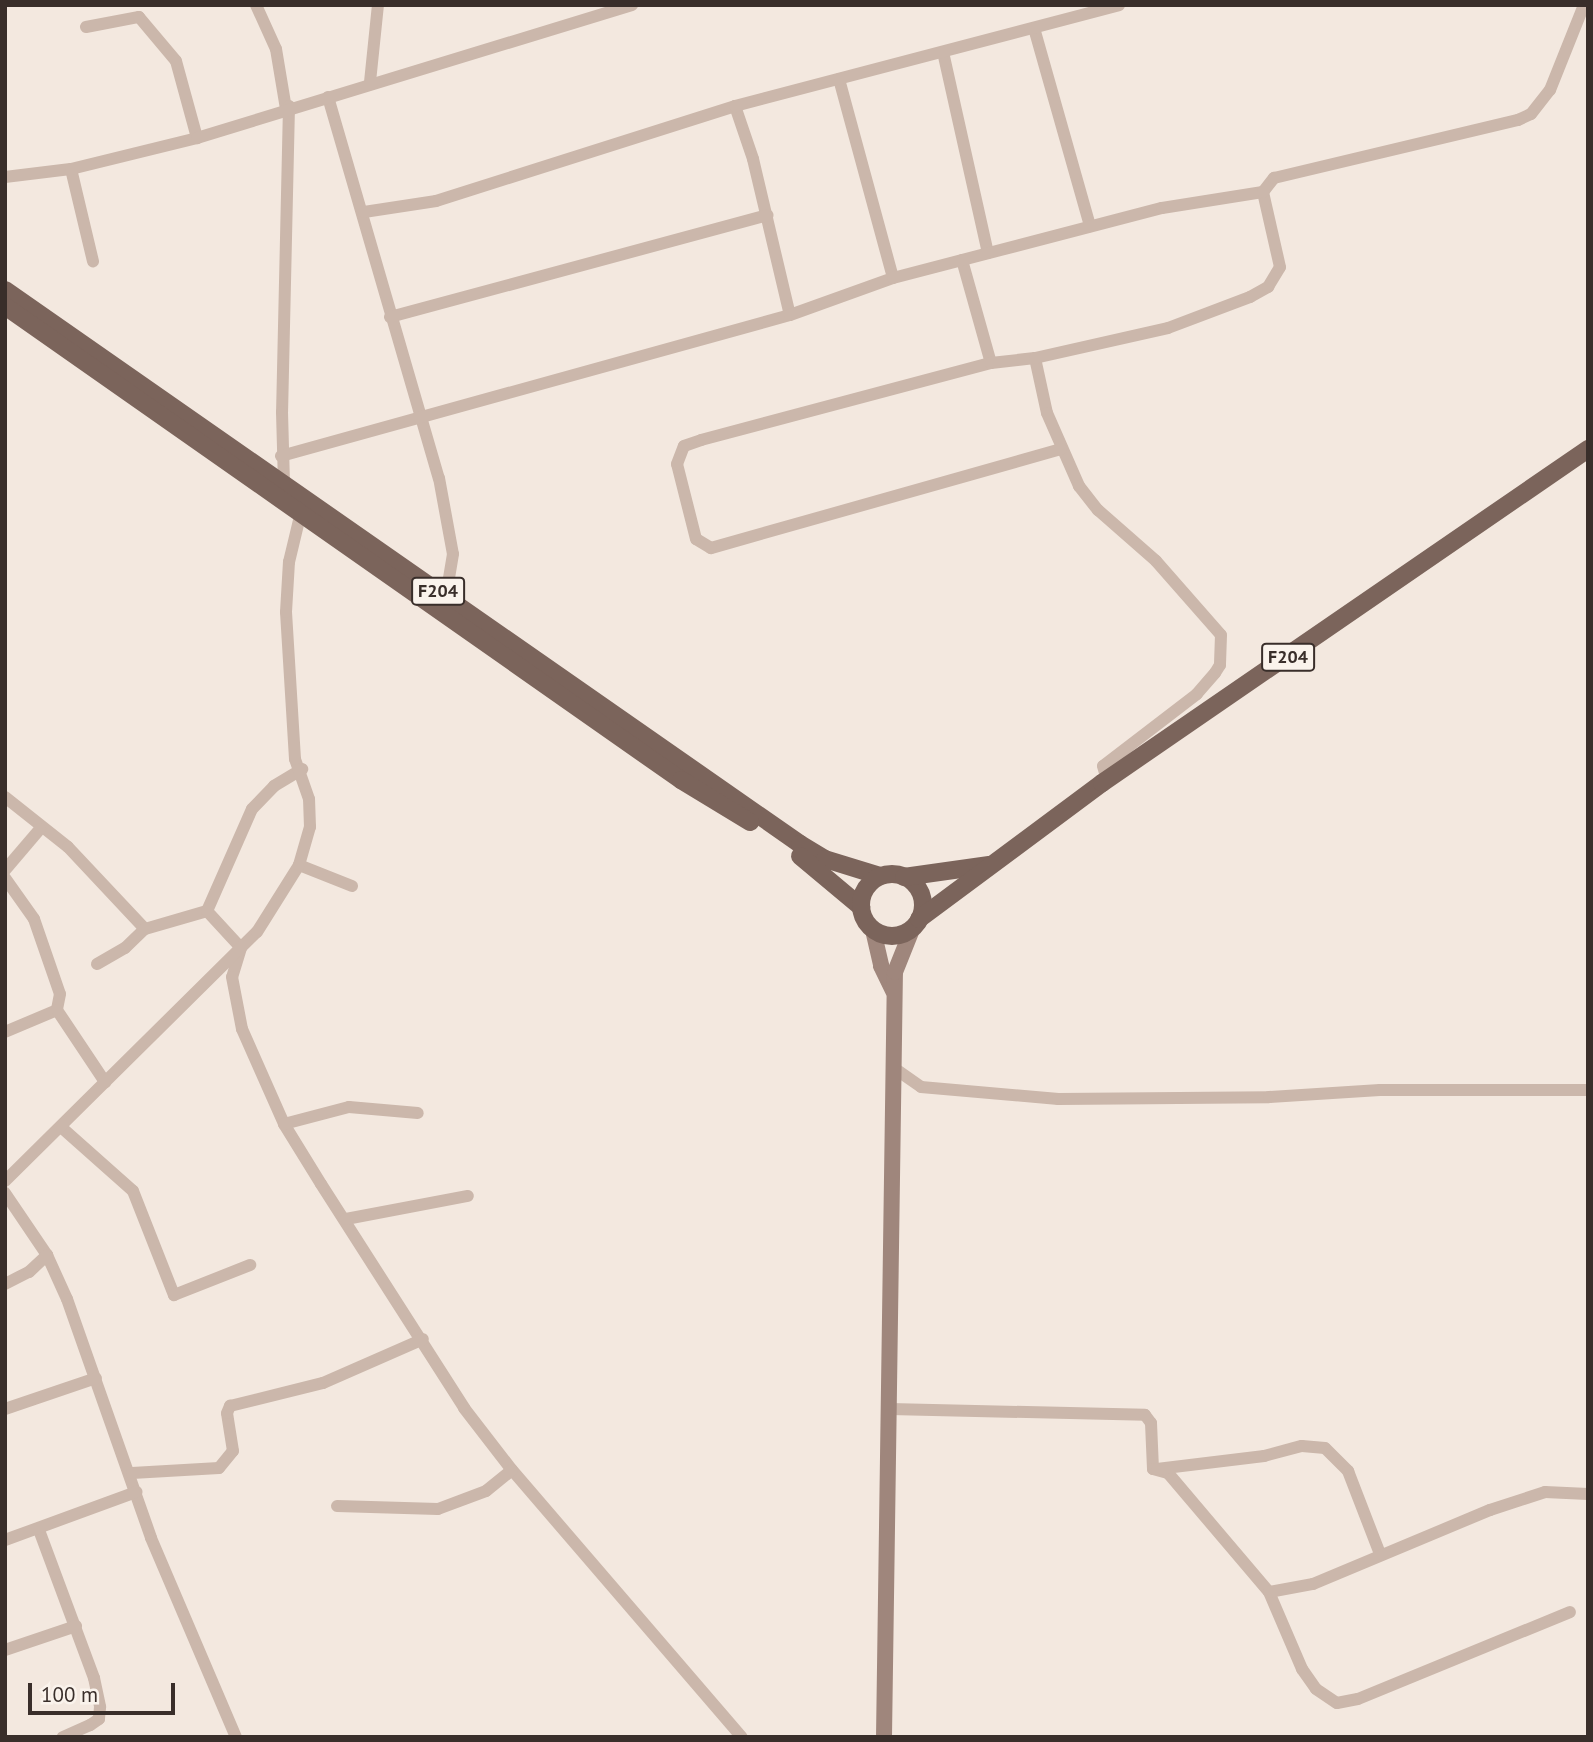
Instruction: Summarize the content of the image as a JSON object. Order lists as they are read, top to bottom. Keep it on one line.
{"streets":{"main road":["F204"]},"scale_bar":"100 m"}
